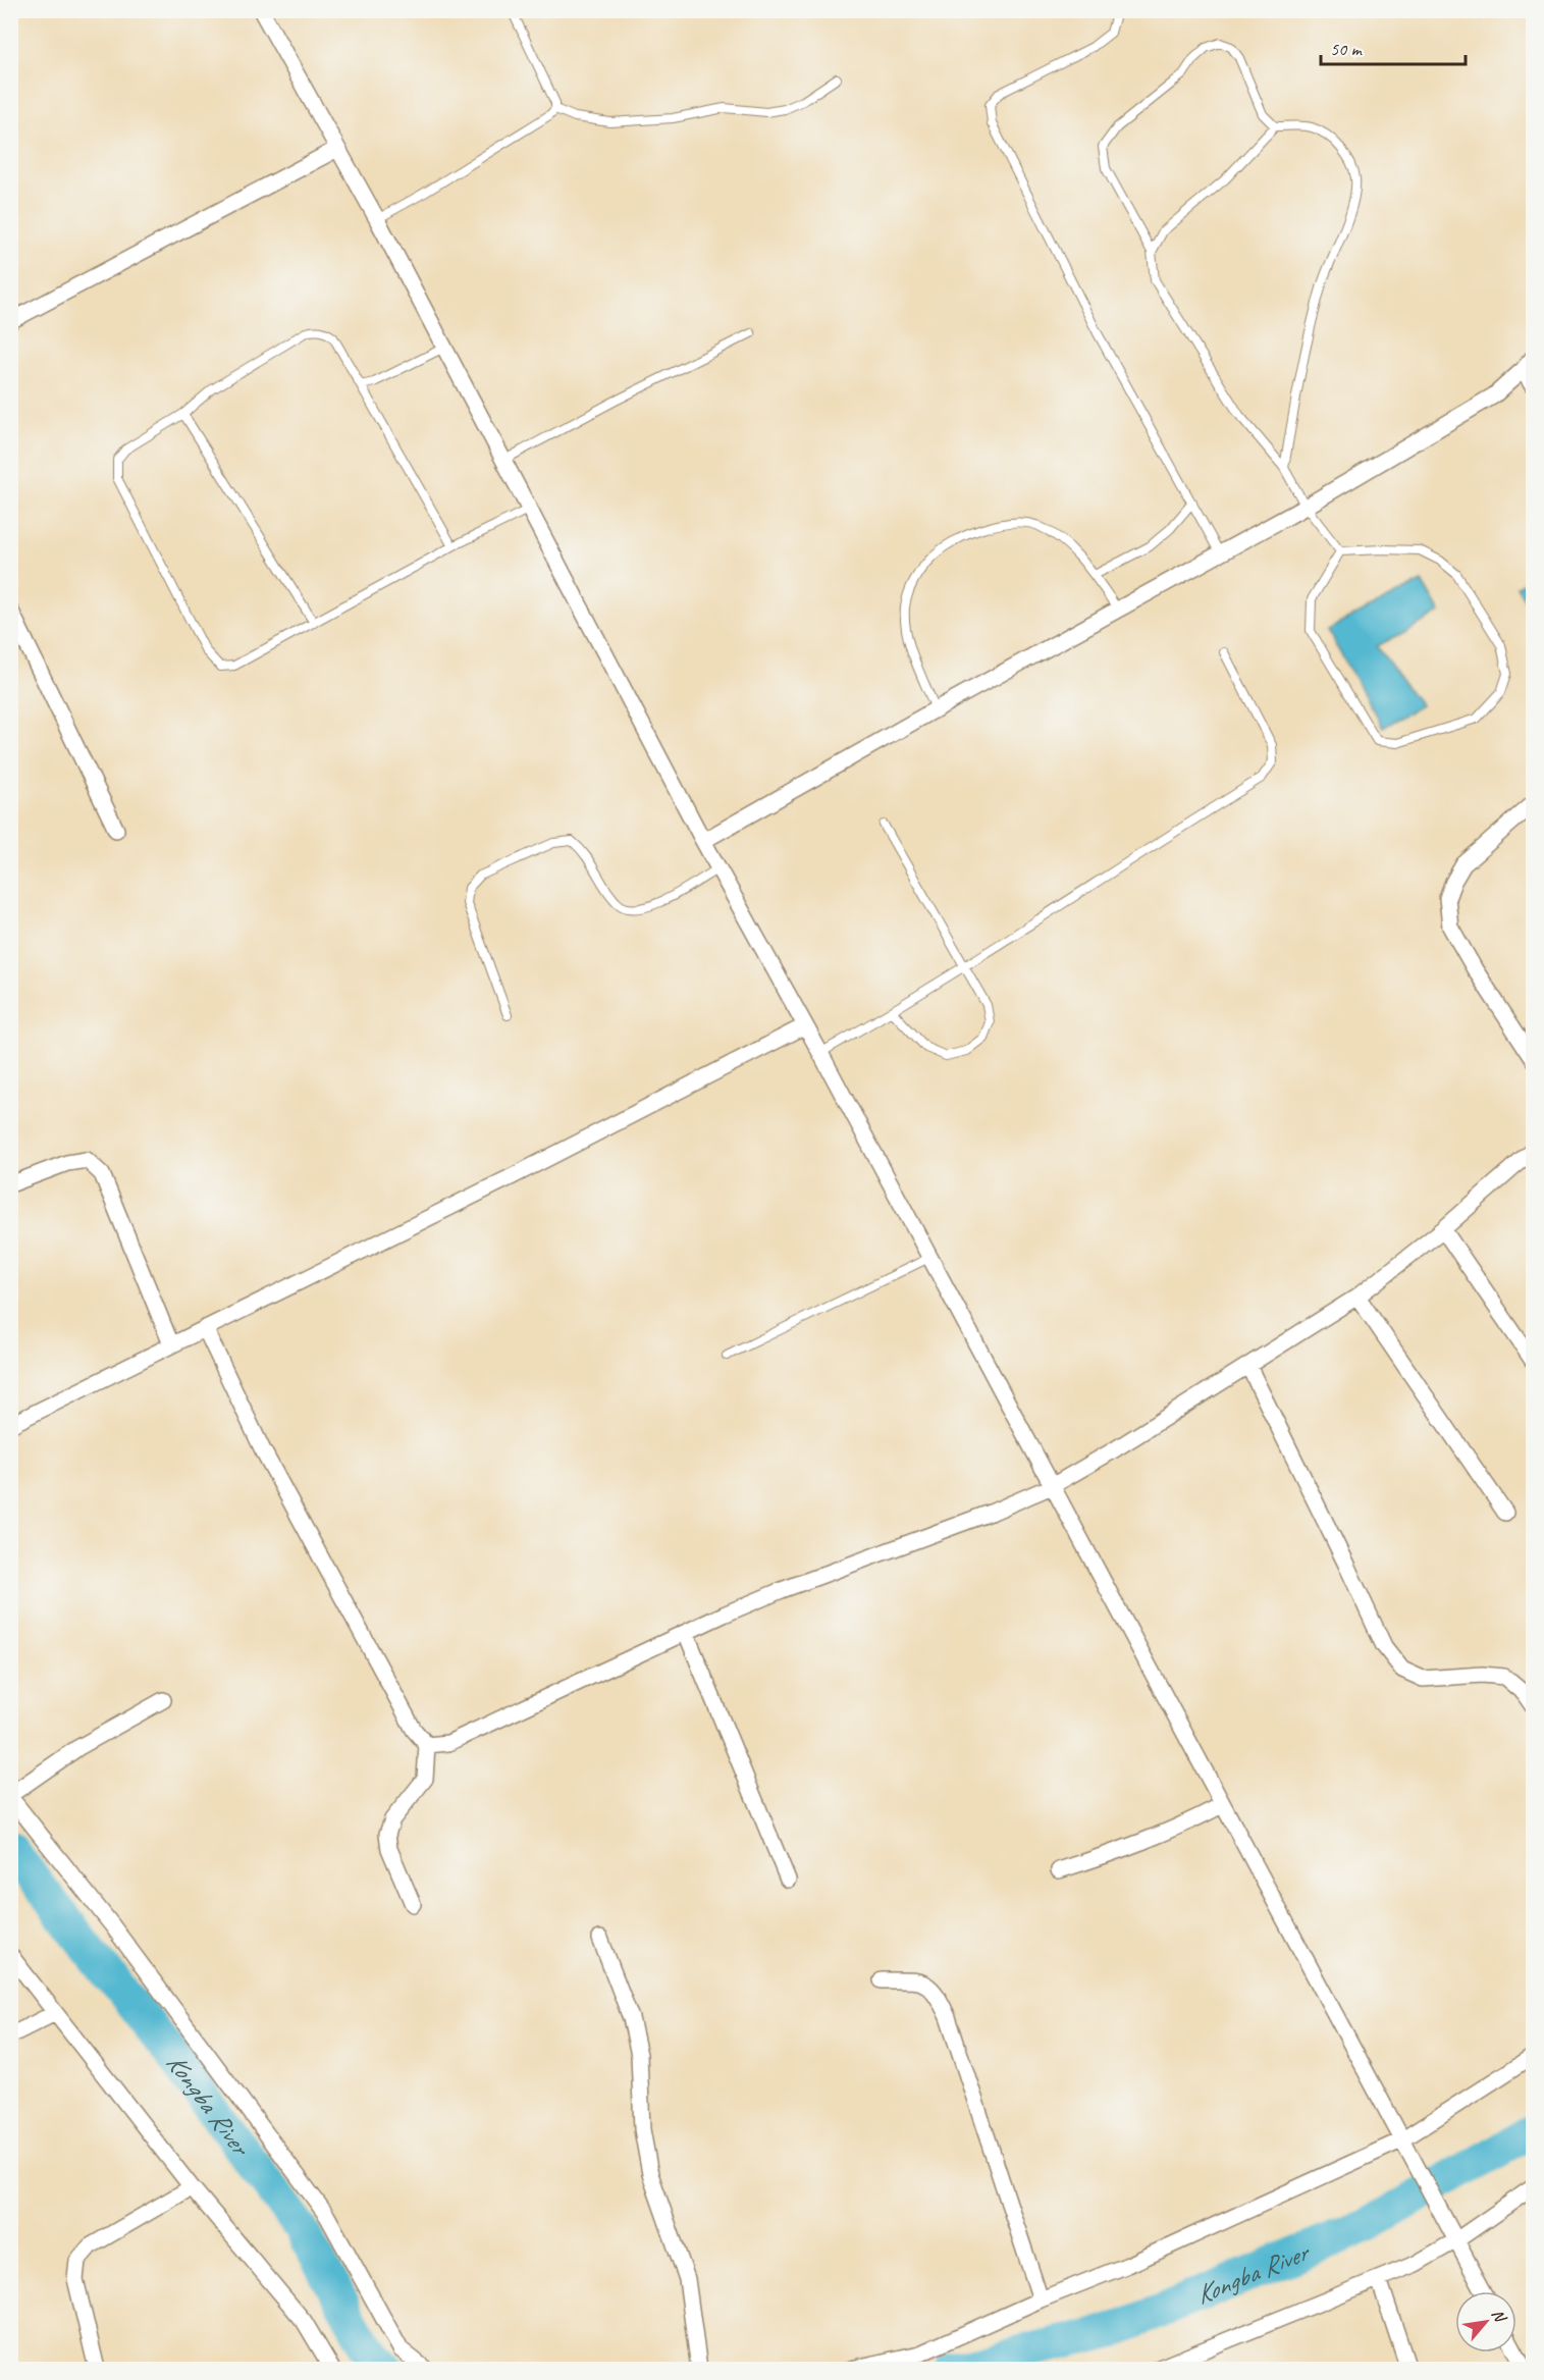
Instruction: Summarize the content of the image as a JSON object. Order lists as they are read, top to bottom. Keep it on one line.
{"water":["Kongba River"],"scale_bar":"50 m","north":"top right"}
